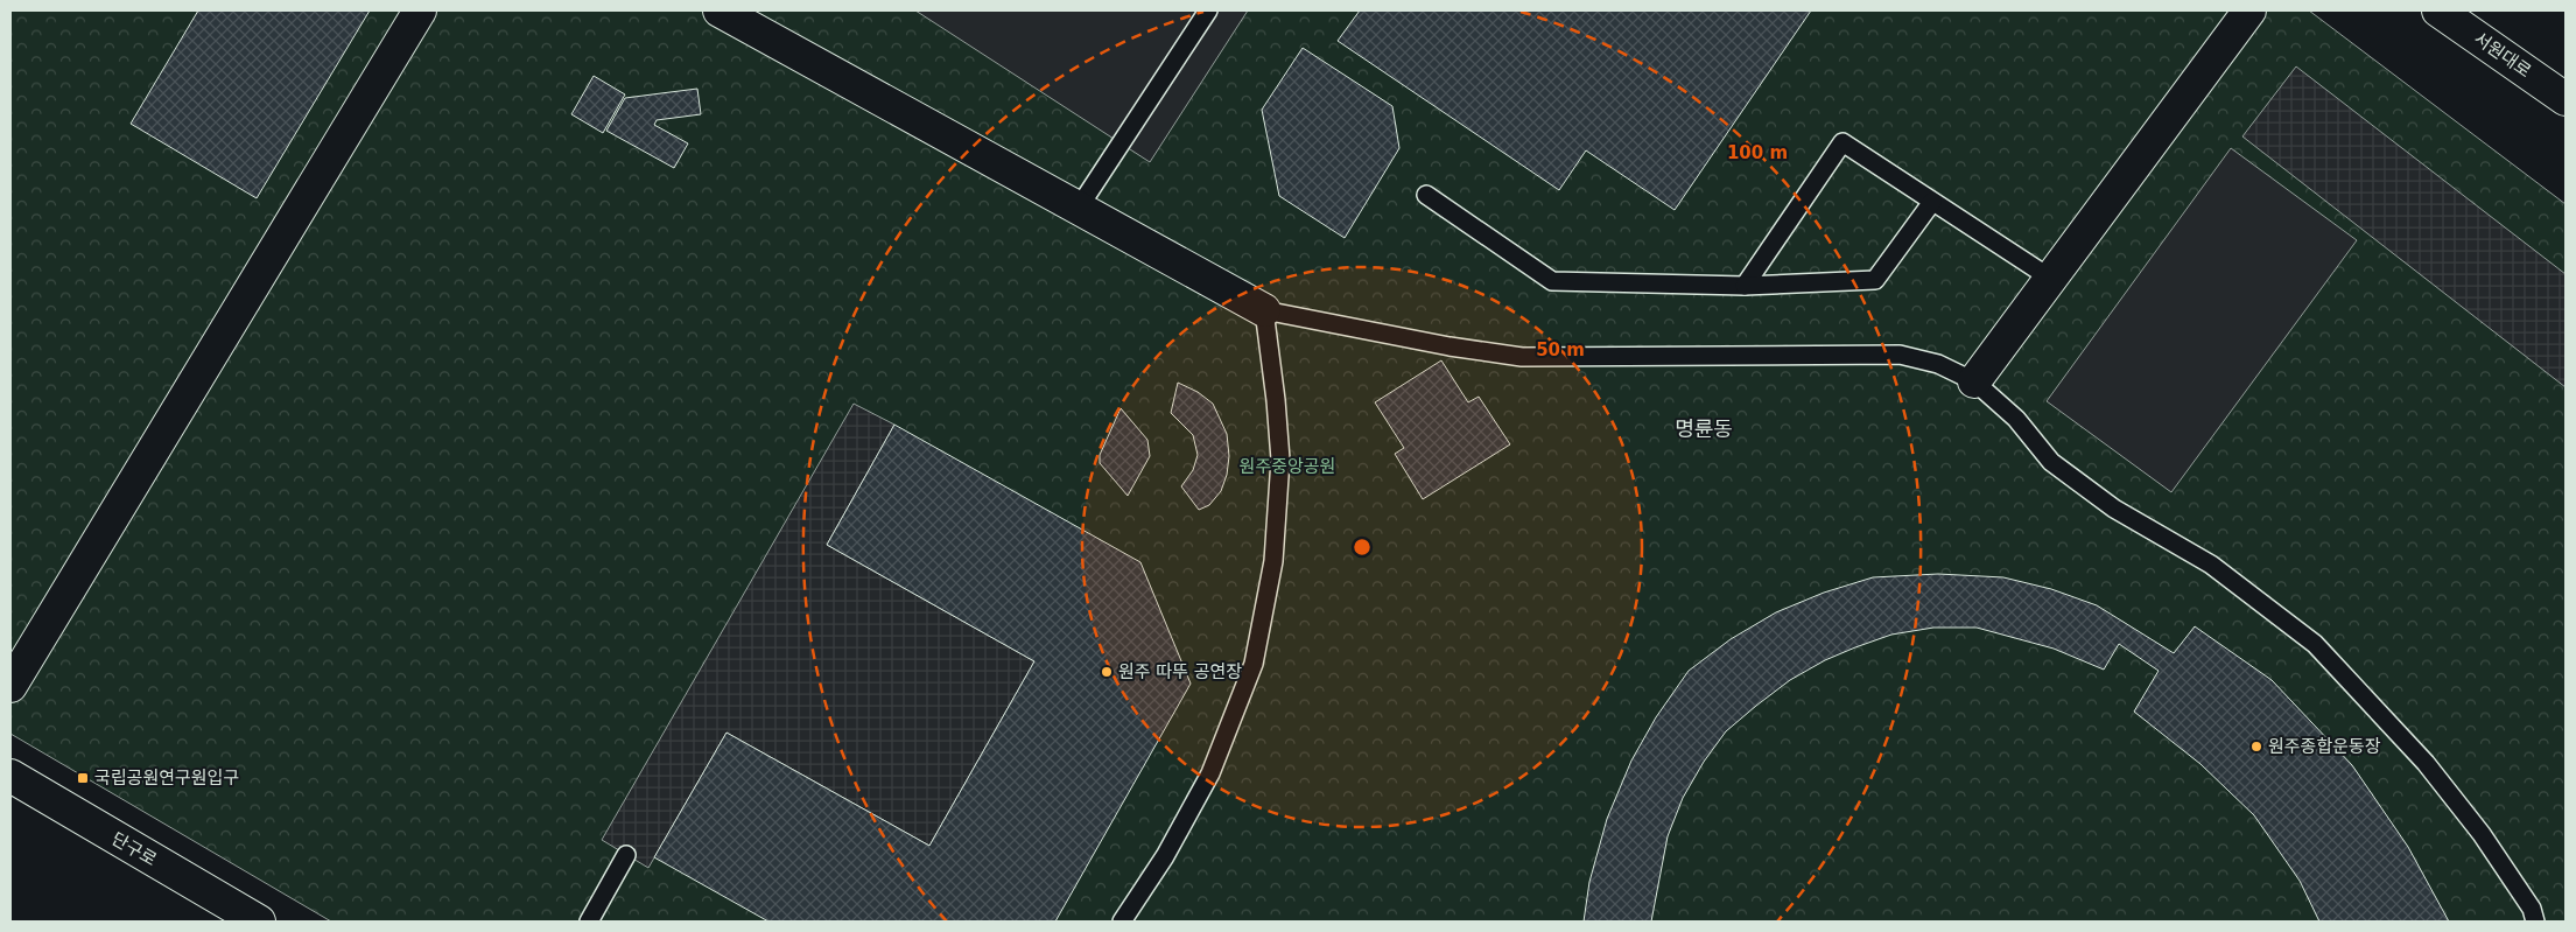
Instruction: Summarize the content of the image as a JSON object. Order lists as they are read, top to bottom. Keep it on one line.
{"streets":{"street":["서원대로","단구로"]},"districts":["명륜동"],"parks":["원주중앙공원"],"places":{"other":["원주 따뚜 공연장","원주종합운동장"],"transit":["국립공원연구원입구"]},"rings":["100 m","50 m"]}
